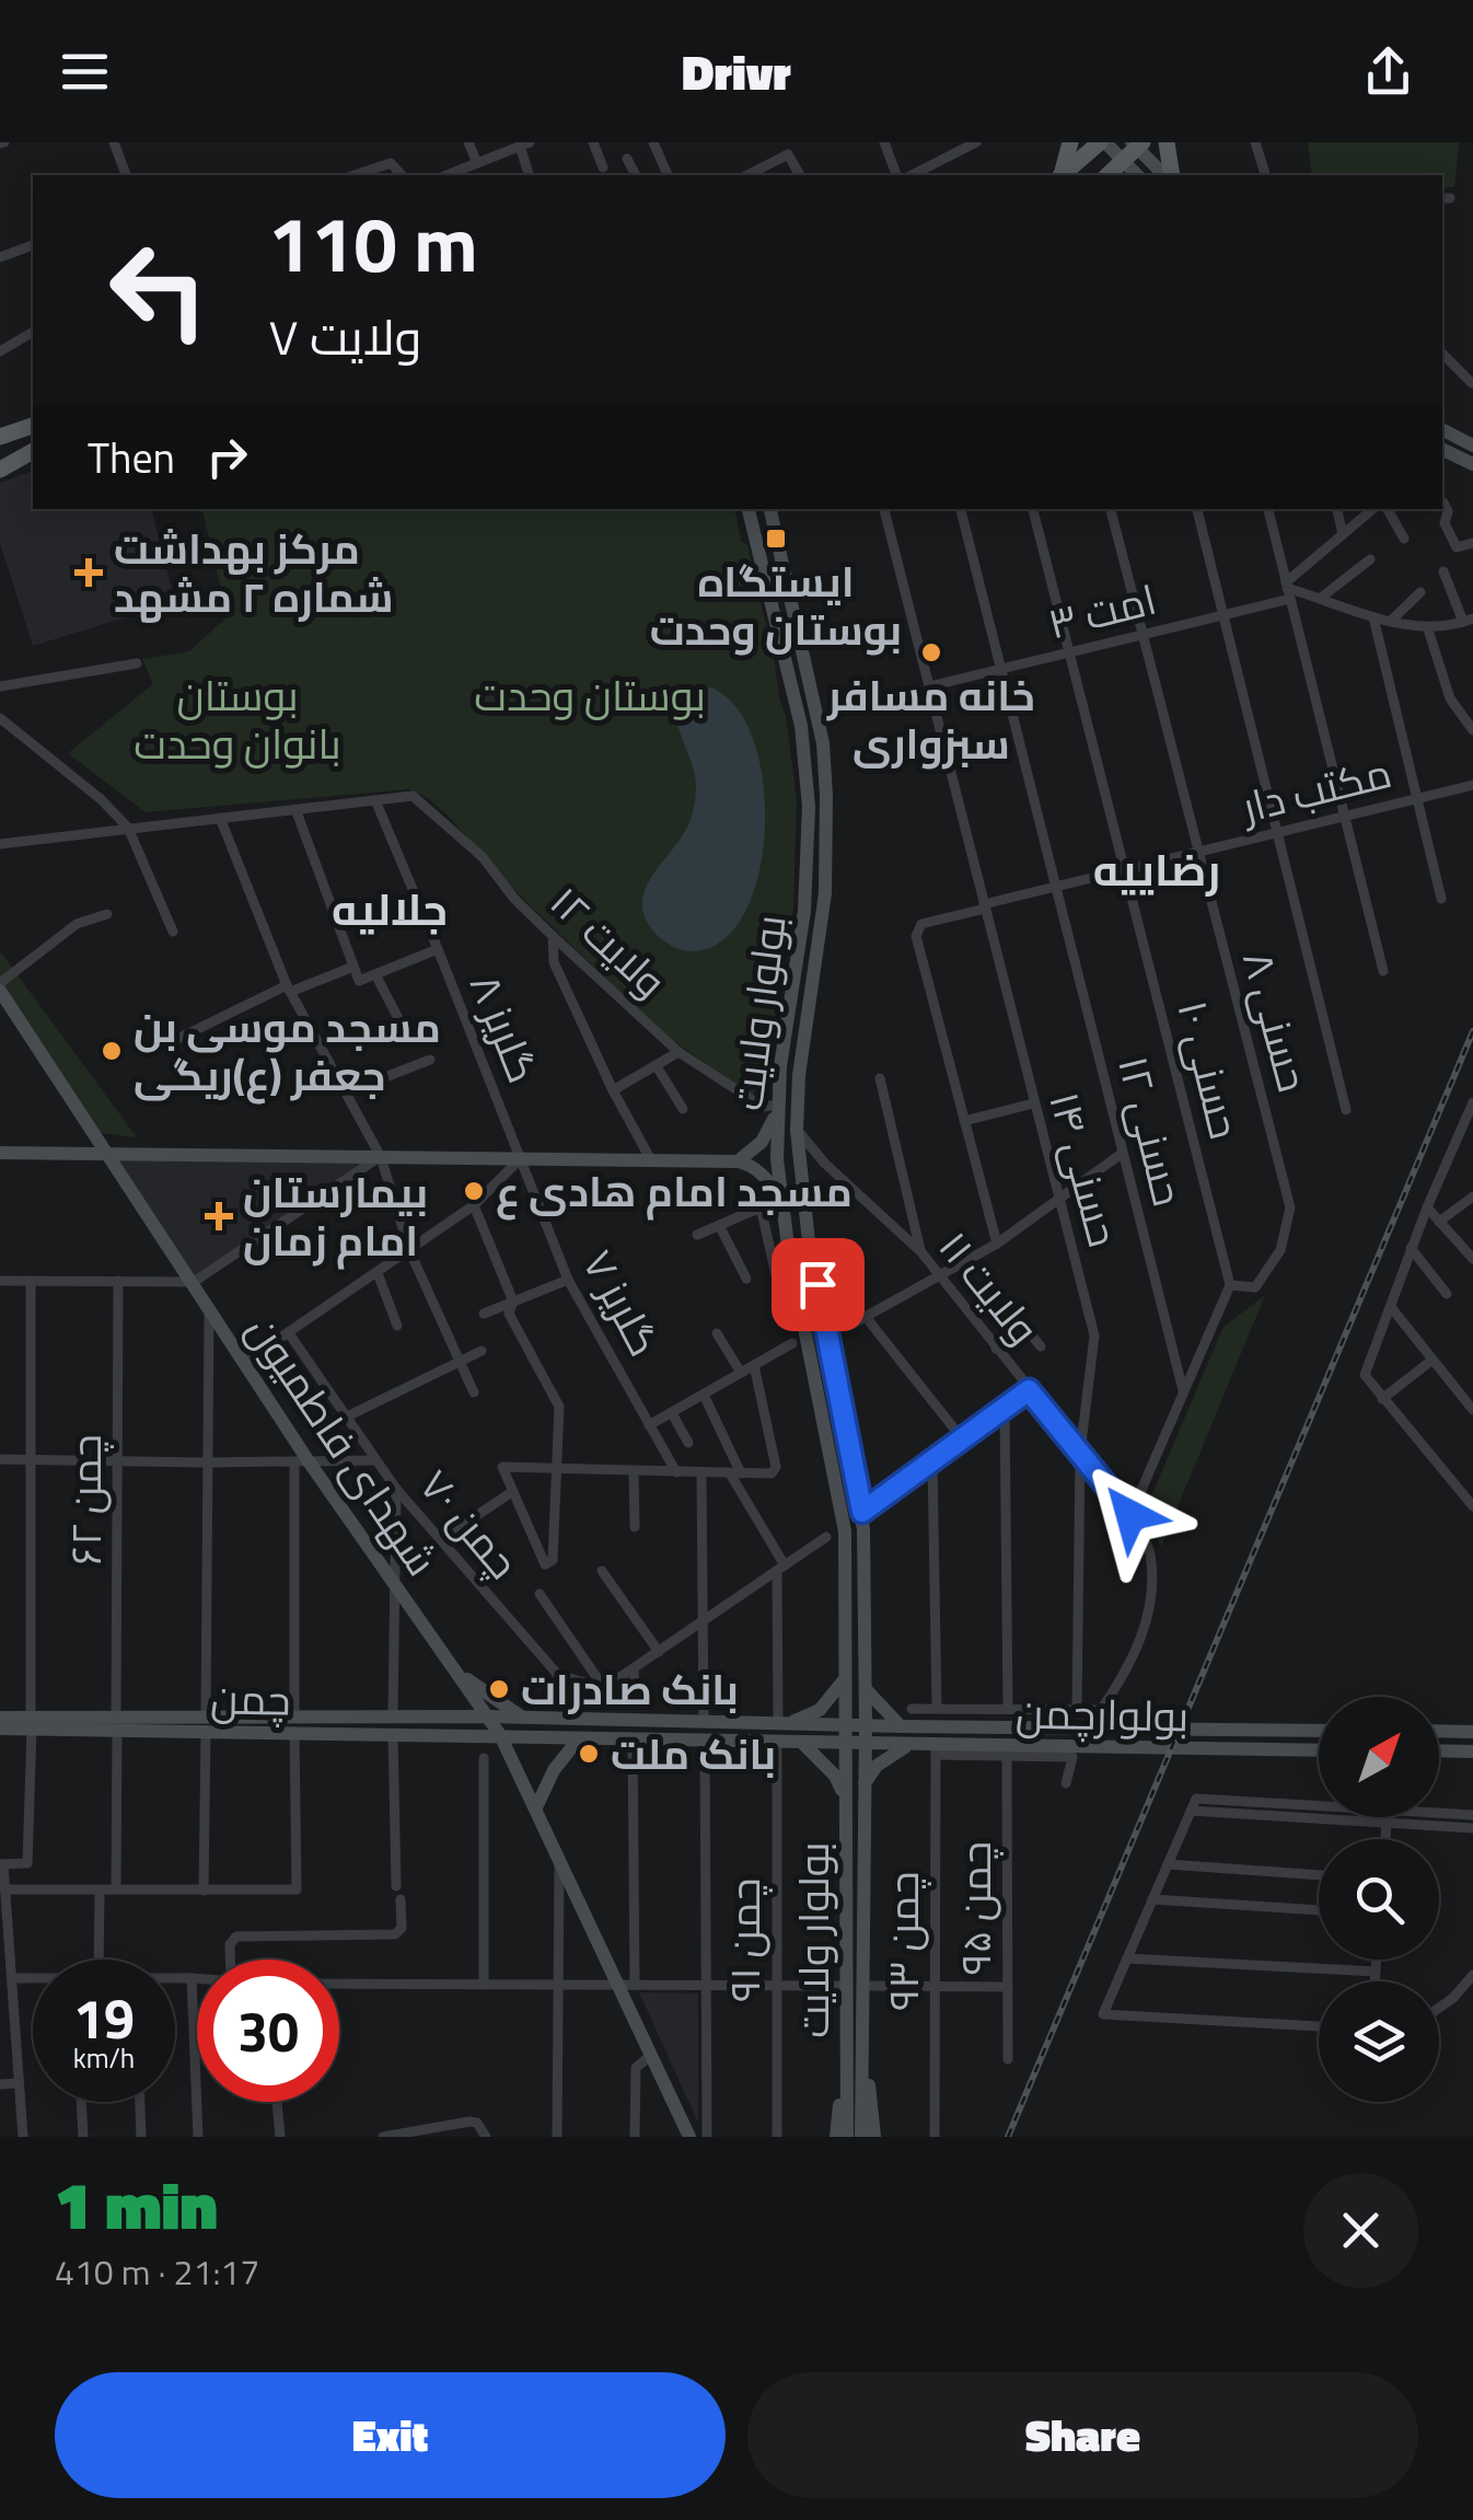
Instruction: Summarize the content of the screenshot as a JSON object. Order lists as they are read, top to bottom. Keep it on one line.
{"streets":{"main road":["بولوار ولایت","شهدای فاطمیون","چمن","بولوارچمن"],"street":["امت ۳","مکتب دار","ولایت ۱۲","حسنی ۸","گلریز ۸","حسنی ۱۰","حسنی ۱۲","حسنی ۱۴","ولایت ۱۱","گلریز ۷","چمن ۶۲","چمن ۷۰","چمن ۹۵","چمن ۹۱","چمن ۹۳"]},"crossings":[["امت ۳","حسنی ۸"],["امت ۳","حسنی ۱۰"],["امت ۳","حسنی ۱۲"],["امت ۳","حسنی ۱۴"],["مکتب دار","حسنی ۸"],["مکتب دار","حسنی ۱۰"],["مکتب دار","حسنی ۱۲"],["مکتب دار","حسنی ۱۴"],["ولایت ۱۲","بولوار ولایت"],["ولایت ۱۲","گلریز ۸"],["بولوار ولایت","ولایت ۱۱"],["بولوار ولایت","بولوارچمن"],["حسنی ۸","حسنی ۱۰"],["گلریز ۸","گلریز ۷"],["حسنی ۱۴","ولایت ۱۱"],["شهدای فاطمیون","چمن"],["چمن ۶۲","چمن"],["بولوارچمن","چمن ۹۳"]],"districts":["رضاییه","جلالیه"],"parks":["بوستان بانوان وحدت","بوستان وحدت"],"places":{"transit":["ایستگاه بوستان وحدت"],"health":["مرکز بهداشت شماره ۲ مشهد","بیمارستان امام زمان"],"other":["خانه مسافر سبزواری","مسجد موسی بن جعفر (ع)ریگی","مسجد امام هادی ع","بانک صادرات","بانک ملت"]},"north":"top right","page":{"header":"Drivr","turn":["110 m","ولایت ۷"],"then":"Then","speed":"19 km/h","limit":"30","heading":["1 min","410 m · 21:17"],"buttons":["Exit","Share"]}}
